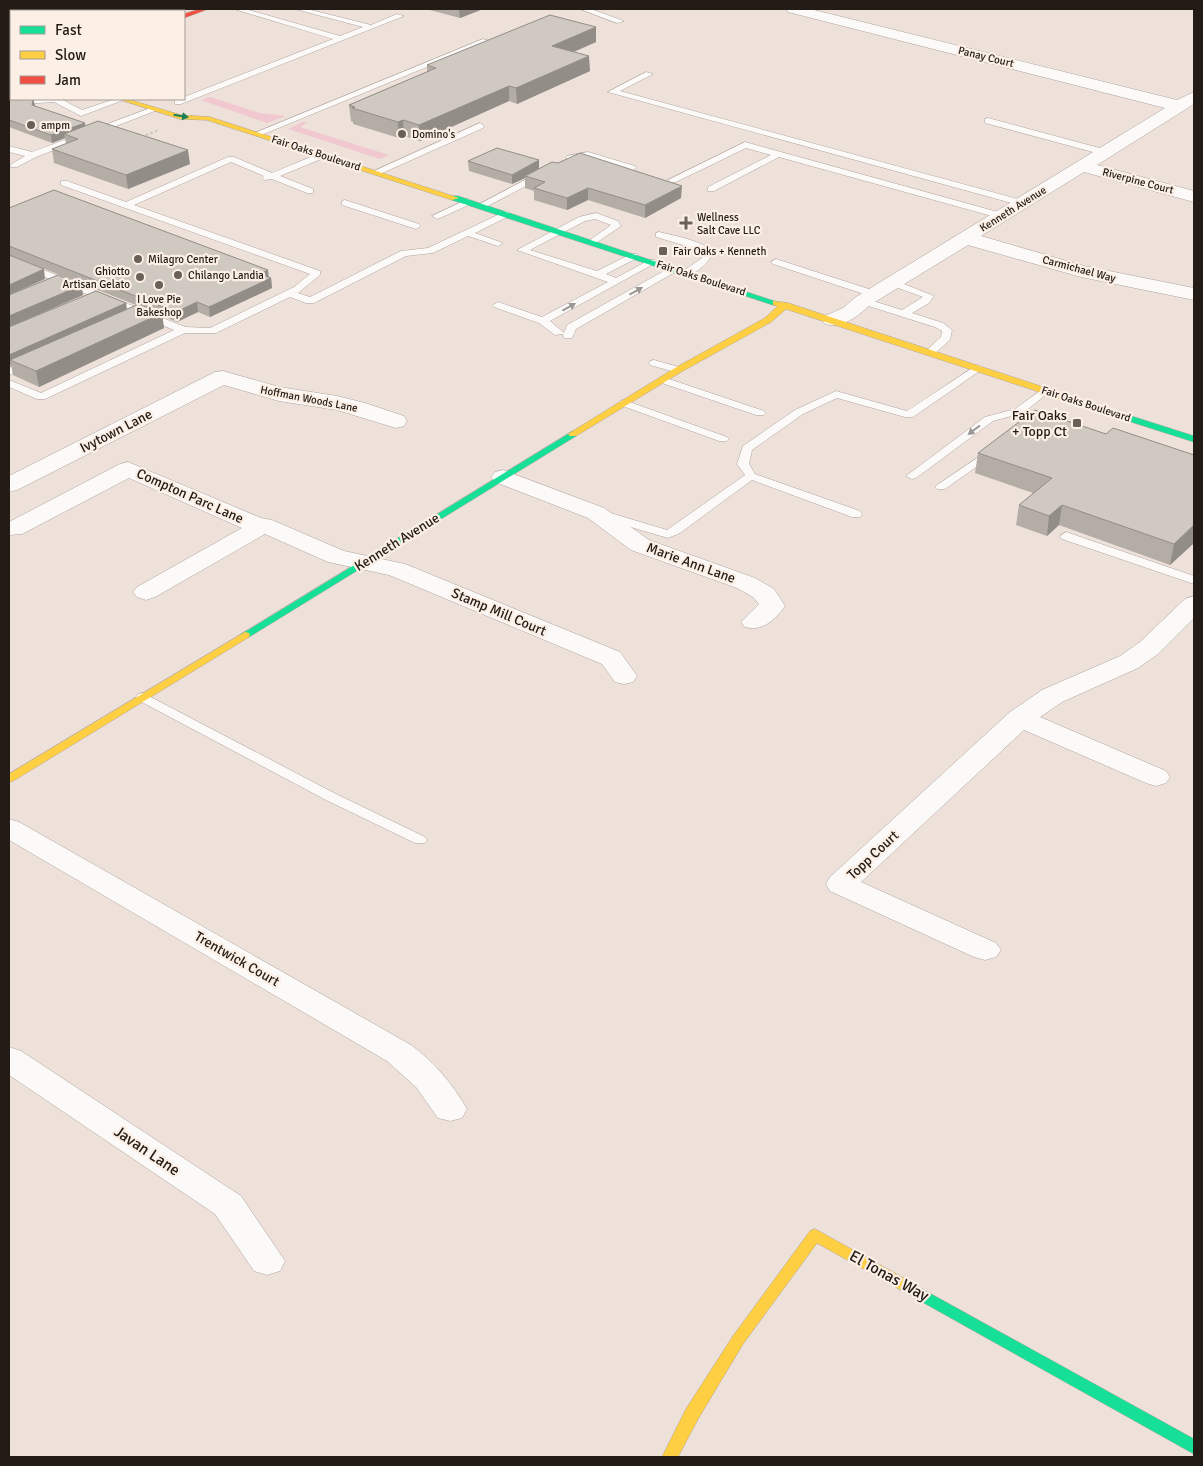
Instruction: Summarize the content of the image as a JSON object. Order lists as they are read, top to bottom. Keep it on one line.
{"streets":{"main road":["Fair Oaks Boulevard","Kenneth Avenue","El Tonas Way"],"street":["Panay Court","Riverpine Court","Carmichael Way","Hoffman Woods Lane","Ivytown Lane","Compton Parc Lane","Marie Ann Lane","Stamp Mill Court","Topp Court","Trentwick Court","Javan Lane"]},"crossings":[["Panay Court","Kenneth Avenue"],["Fair Oaks Boulevard","Kenneth Avenue"],["Riverpine Court","Kenneth Avenue"],["Kenneth Avenue","Carmichael Way"],["Kenneth Avenue","Compton Parc Lane"],["Kenneth Avenue","Marie Ann Lane"],["Kenneth Avenue","Stamp Mill Court"],["Hoffman Woods Lane","Ivytown Lane"],["Compton Parc Lane","Stamp Mill Court"]],"places":{"other":["ampm","Domino's","Milagro Center","Chilango Landia","Ghiotto Artisan Gelato","I Love Pie Bakeshop"],"health":["Wellness Salt Cave LLC"],"transit":["Fair Oaks + Kenneth","Fair Oaks + Topp Ct"]},"legend":["Fast","Slow","Jam"]}
